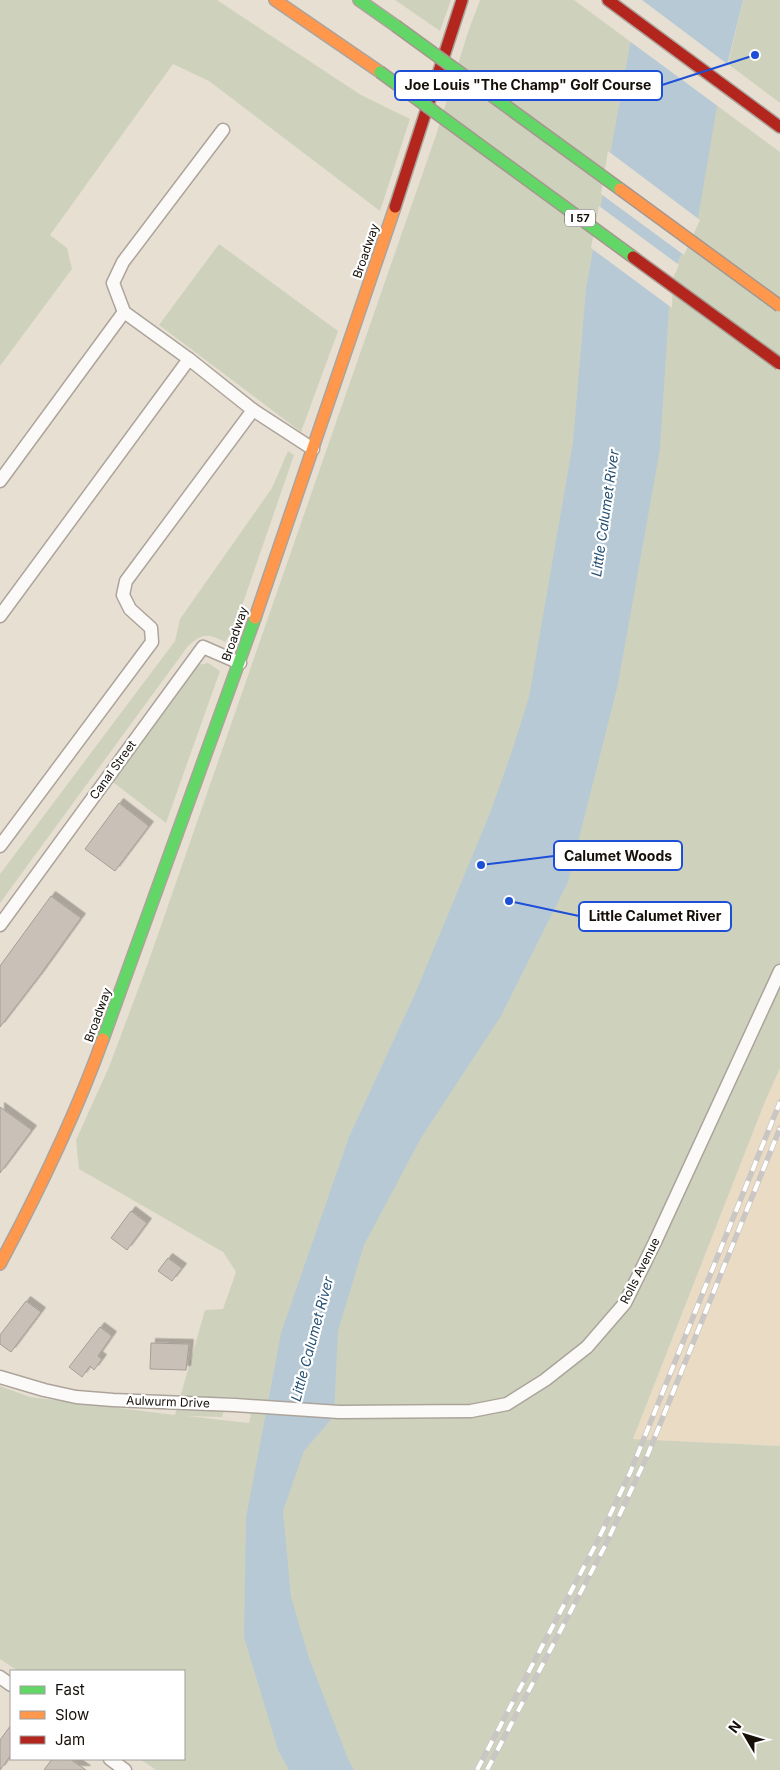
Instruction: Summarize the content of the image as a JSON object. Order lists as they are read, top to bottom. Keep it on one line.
{"streets":{"main road":["I 57","Broadway"],"street":["Canal Street","Rolls Avenue","Aulwurm Drive"]},"crossings":[["Broadway","Canal Street"],["Rolls Avenue","Aulwurm Drive"]],"water":["Little Calumet River"],"places":["Joe Louis \"The Champ\" Golf Course","Calumet Woods","Little Calumet River"],"legend":["Fast","Slow","Jam"],"north":"top left"}
